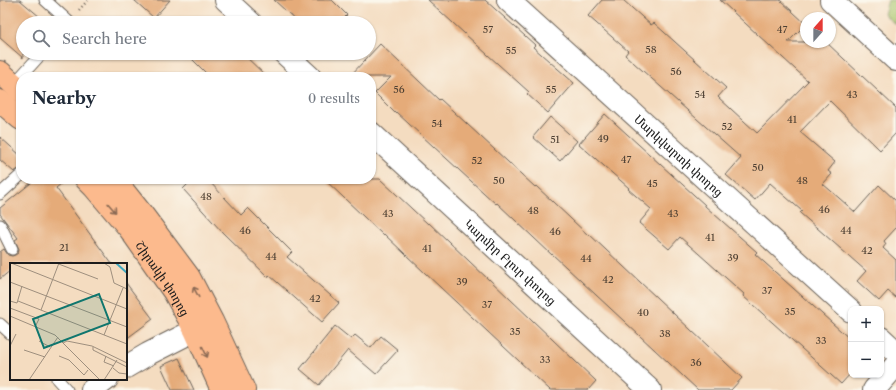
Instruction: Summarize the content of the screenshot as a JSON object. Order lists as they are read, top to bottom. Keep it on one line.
{"streets":{"highway":["Շիրակի փողոց"],"street":["Մարկվարտի փողոց","Կարմիր Բլուր փողոց"]},"house_numbers":["57","47","58","55","56","56","55","54","43","41","54","52","49","51","47","52","50","50","48","45","48","46","48","43","43","46","44","46","41","21","41","42","44","39","44","42","39","37","42","37","35","40","35","38","33","33","36"],"north":"top","page":{"search":"Search here","heading":["Nearby","0 results"],"map_buttons":["+","−"]}}
